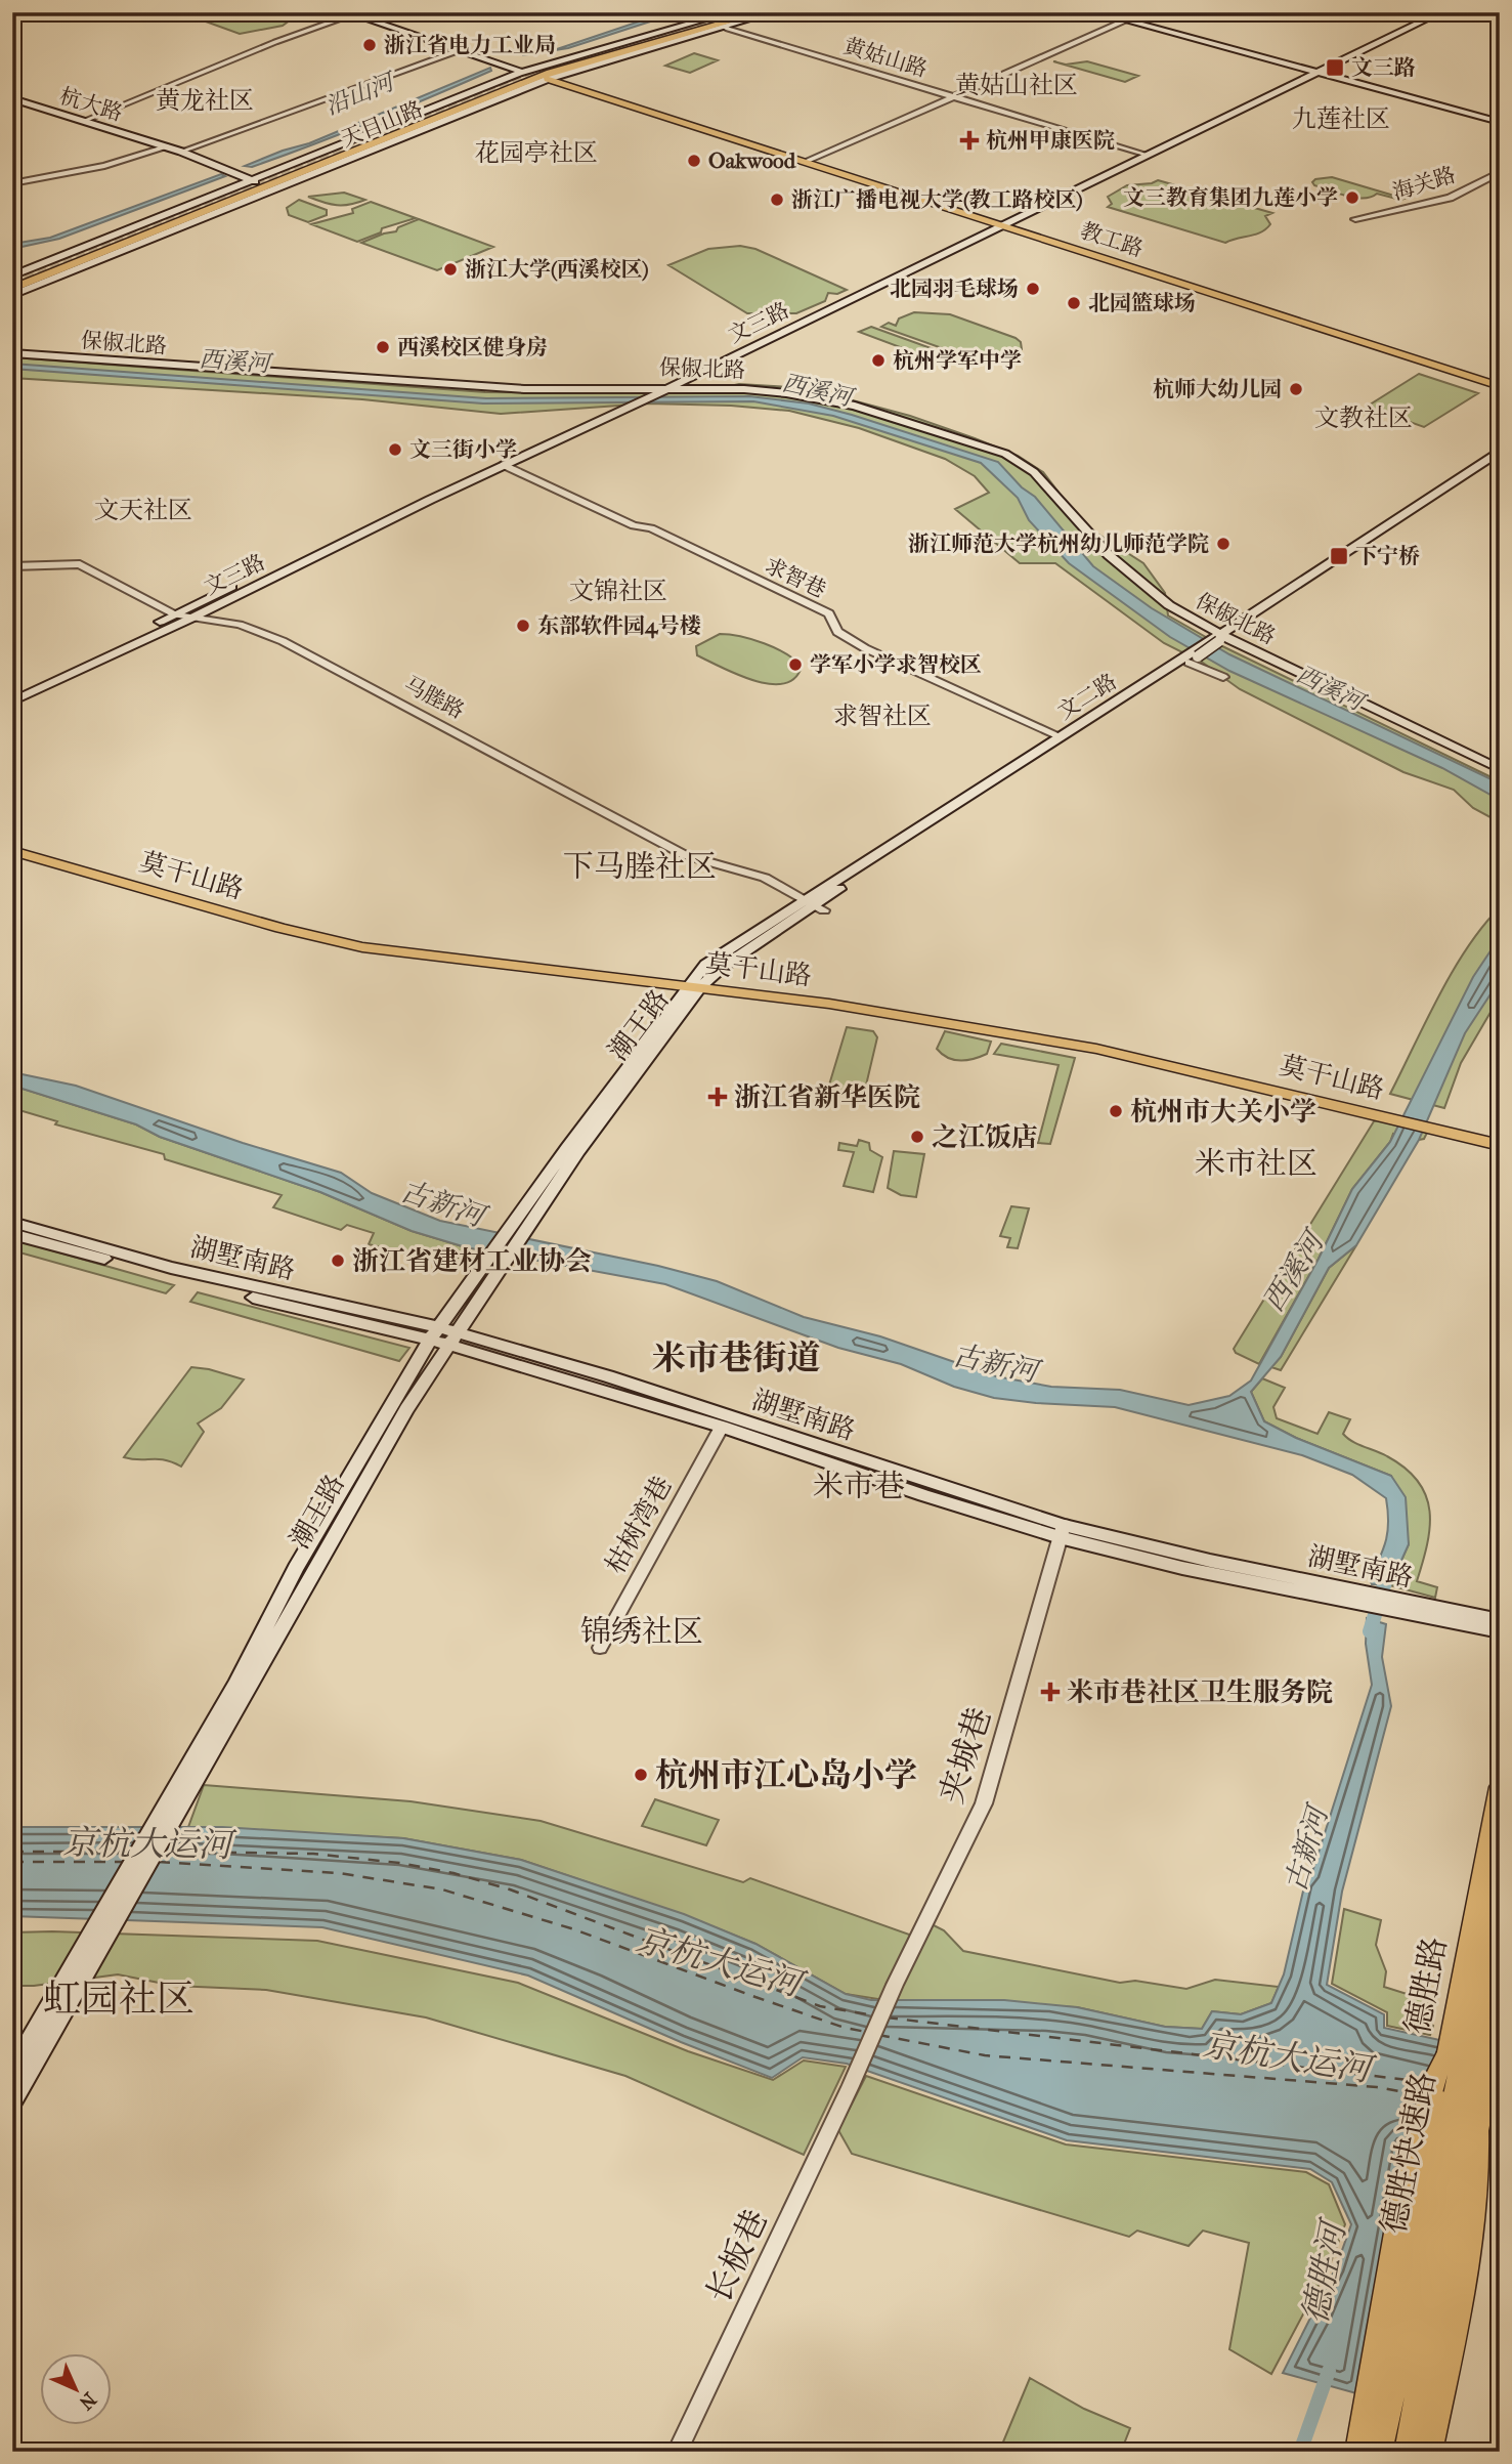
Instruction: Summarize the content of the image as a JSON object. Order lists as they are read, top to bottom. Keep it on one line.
{"streets":{"main road":["杭大路","天目山路","教工路","文三路","保俶北路","文二路","莫干山路","潮王路","湖墅南路","德胜路","德胜快速路"],"street":["黄姑山路","海关路","求智巷","马塍路","枯树湾巷","夹城巷","长板巷"]},"crossings":[["黄姑山路","天目山路"],["黄姑山路","文三路"],["杭大路","天目山路"],["天目山路","教工路"],["教工路","文三路"],["文三路","保俶北路"],["文三路","求智巷"],["文三路","马塍路"],["保俶北路","文二路"],["求智巷","文二路"],["文二路","马塍路"],["文二路","莫干山路"],["文二路","潮王路"],["莫干山路","潮王路"],["潮王路","湖墅南路"],["湖墅南路","枯树湾巷"],["湖墅南路","夹城巷"],["夹城巷","长板巷"],["德胜路","德胜快速路"]],"districts":["黄姑山社区","黄龙社区","九莲社区","花园亭社区","文教社区","文天社区","文锦社区","求智社区","下马塍社区","米市社区","米市巷街道","米市巷","锦绣社区","虹园社区"],"water":["沿山河","西溪河","古新河","京杭大运河","德胜河"],"places":{"other":["浙江省电力工业局","Oakwood","文三教育集团九莲小学","浙江广播电视大学(教工路校区)","浙江大学(西溪校区)","北园羽毛球场","北园篮球场","西溪校区健身房","杭州学军中学","杭师大幼儿园","文三街小学","浙江师范大学杭州幼儿师范学院","东部软件园4号楼","学军小学求智校区","杭州市大关小学","之江饭店","浙江省建材工业协会","杭州市江心岛小学"],"transit":["文三路","下宁桥"],"health":["杭州甲康医院","浙江省新华医院","米市巷社区卫生服务院"]},"north":"bottom right"}
